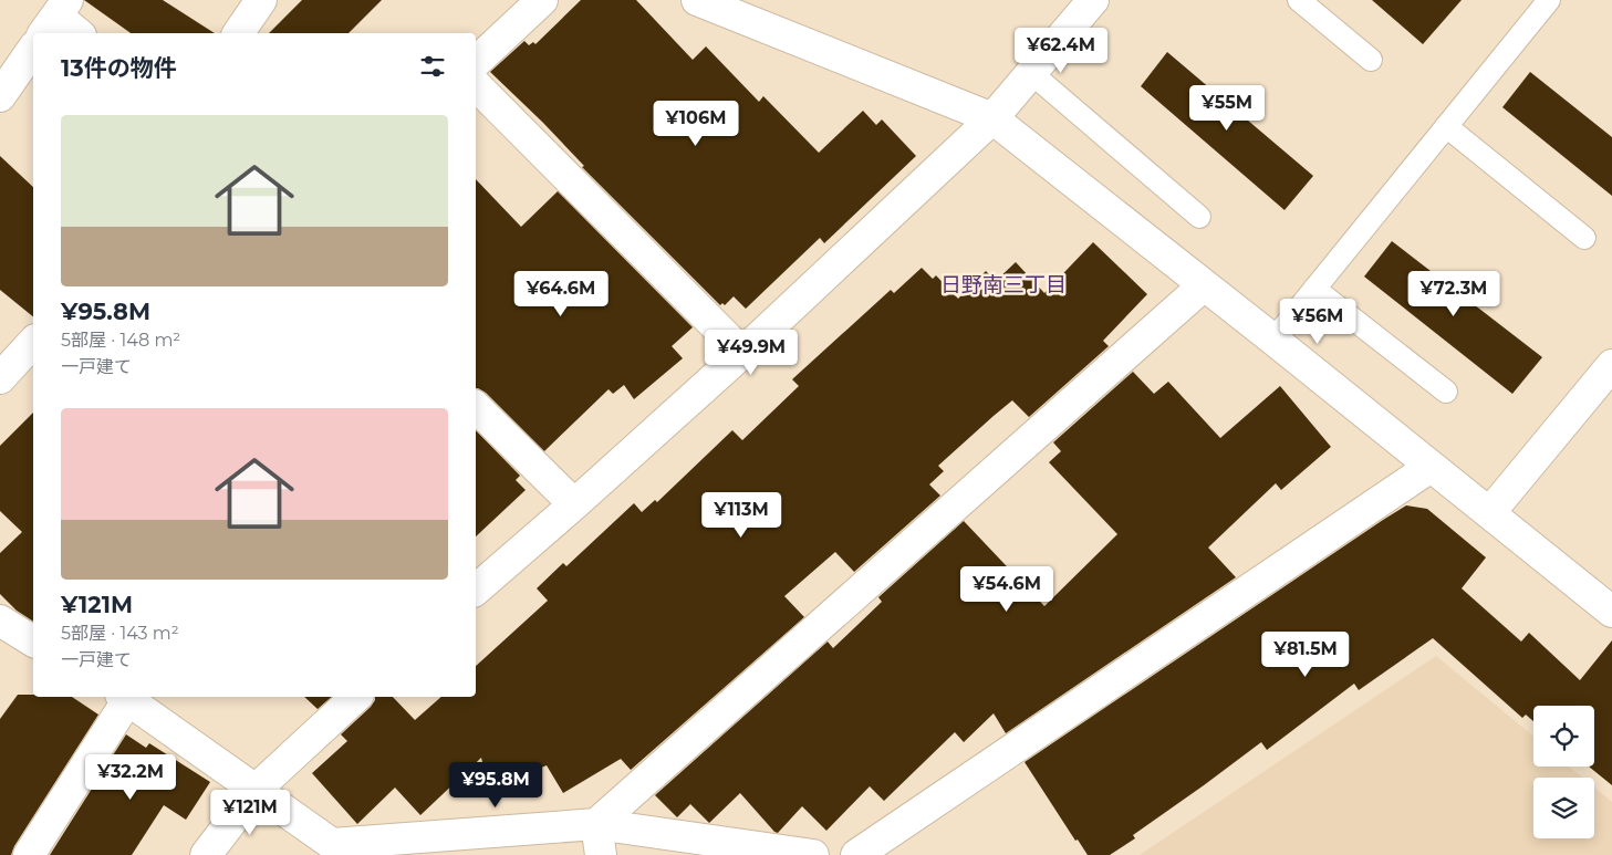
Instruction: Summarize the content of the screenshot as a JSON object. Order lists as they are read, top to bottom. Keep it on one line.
{"districts":["日野南三丁目"],"page":{"price":["¥62.4M","¥55M","¥106M","¥64.6M","¥72.3M","¥56M","¥49.9M","¥113M","¥54.6M","¥81.5M","¥32.2M","¥95.8M","¥121M"],"heading":"13件の物件","list":[{"name":"¥95.8M","note":"5部屋 · 148 m² · 一戸建て"},{"name":"¥121M","note":"5部屋 · 143 m² · 一戸建て"}]}}
